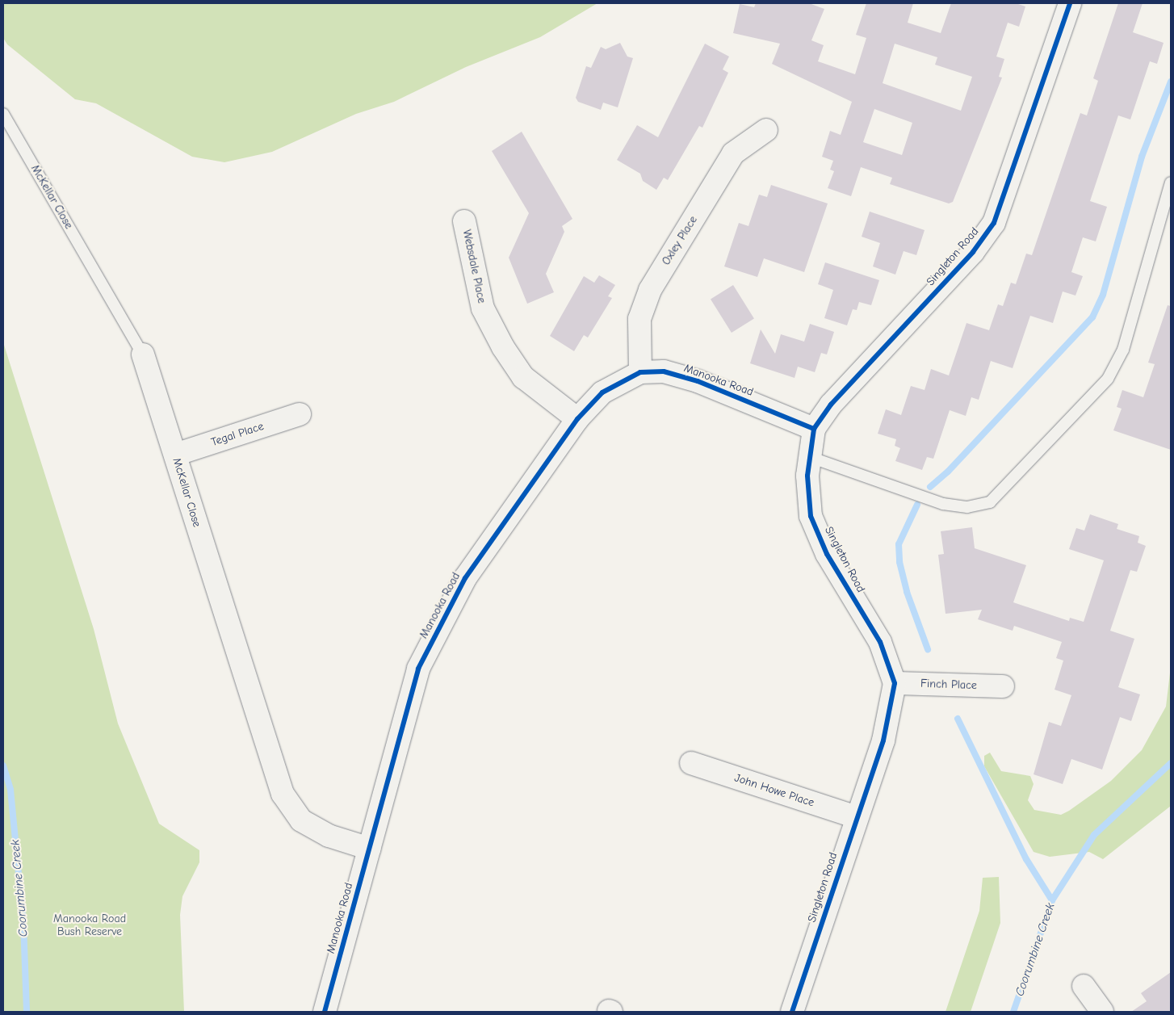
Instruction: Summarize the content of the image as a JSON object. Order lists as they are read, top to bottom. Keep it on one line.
{"streets":{"street":["McKellar Close","Oxley Place","Singleton Road","Websdale Place","Manooka Road","Tegal Place","Finch Place","John Howe Place"]},"crossings":[["McKellar Close","Manooka Road"],["McKellar Close","Tegal Place"],["Oxley Place","Manooka Road"],["Singleton Road","Manooka Road"],["Singleton Road","Finch Place"],["Singleton Road","John Howe Place"],["Websdale Place","Manooka Road"]],"water":["Coorumbine Creek"],"parks":["Manooka Road Bush Reserve"]}
